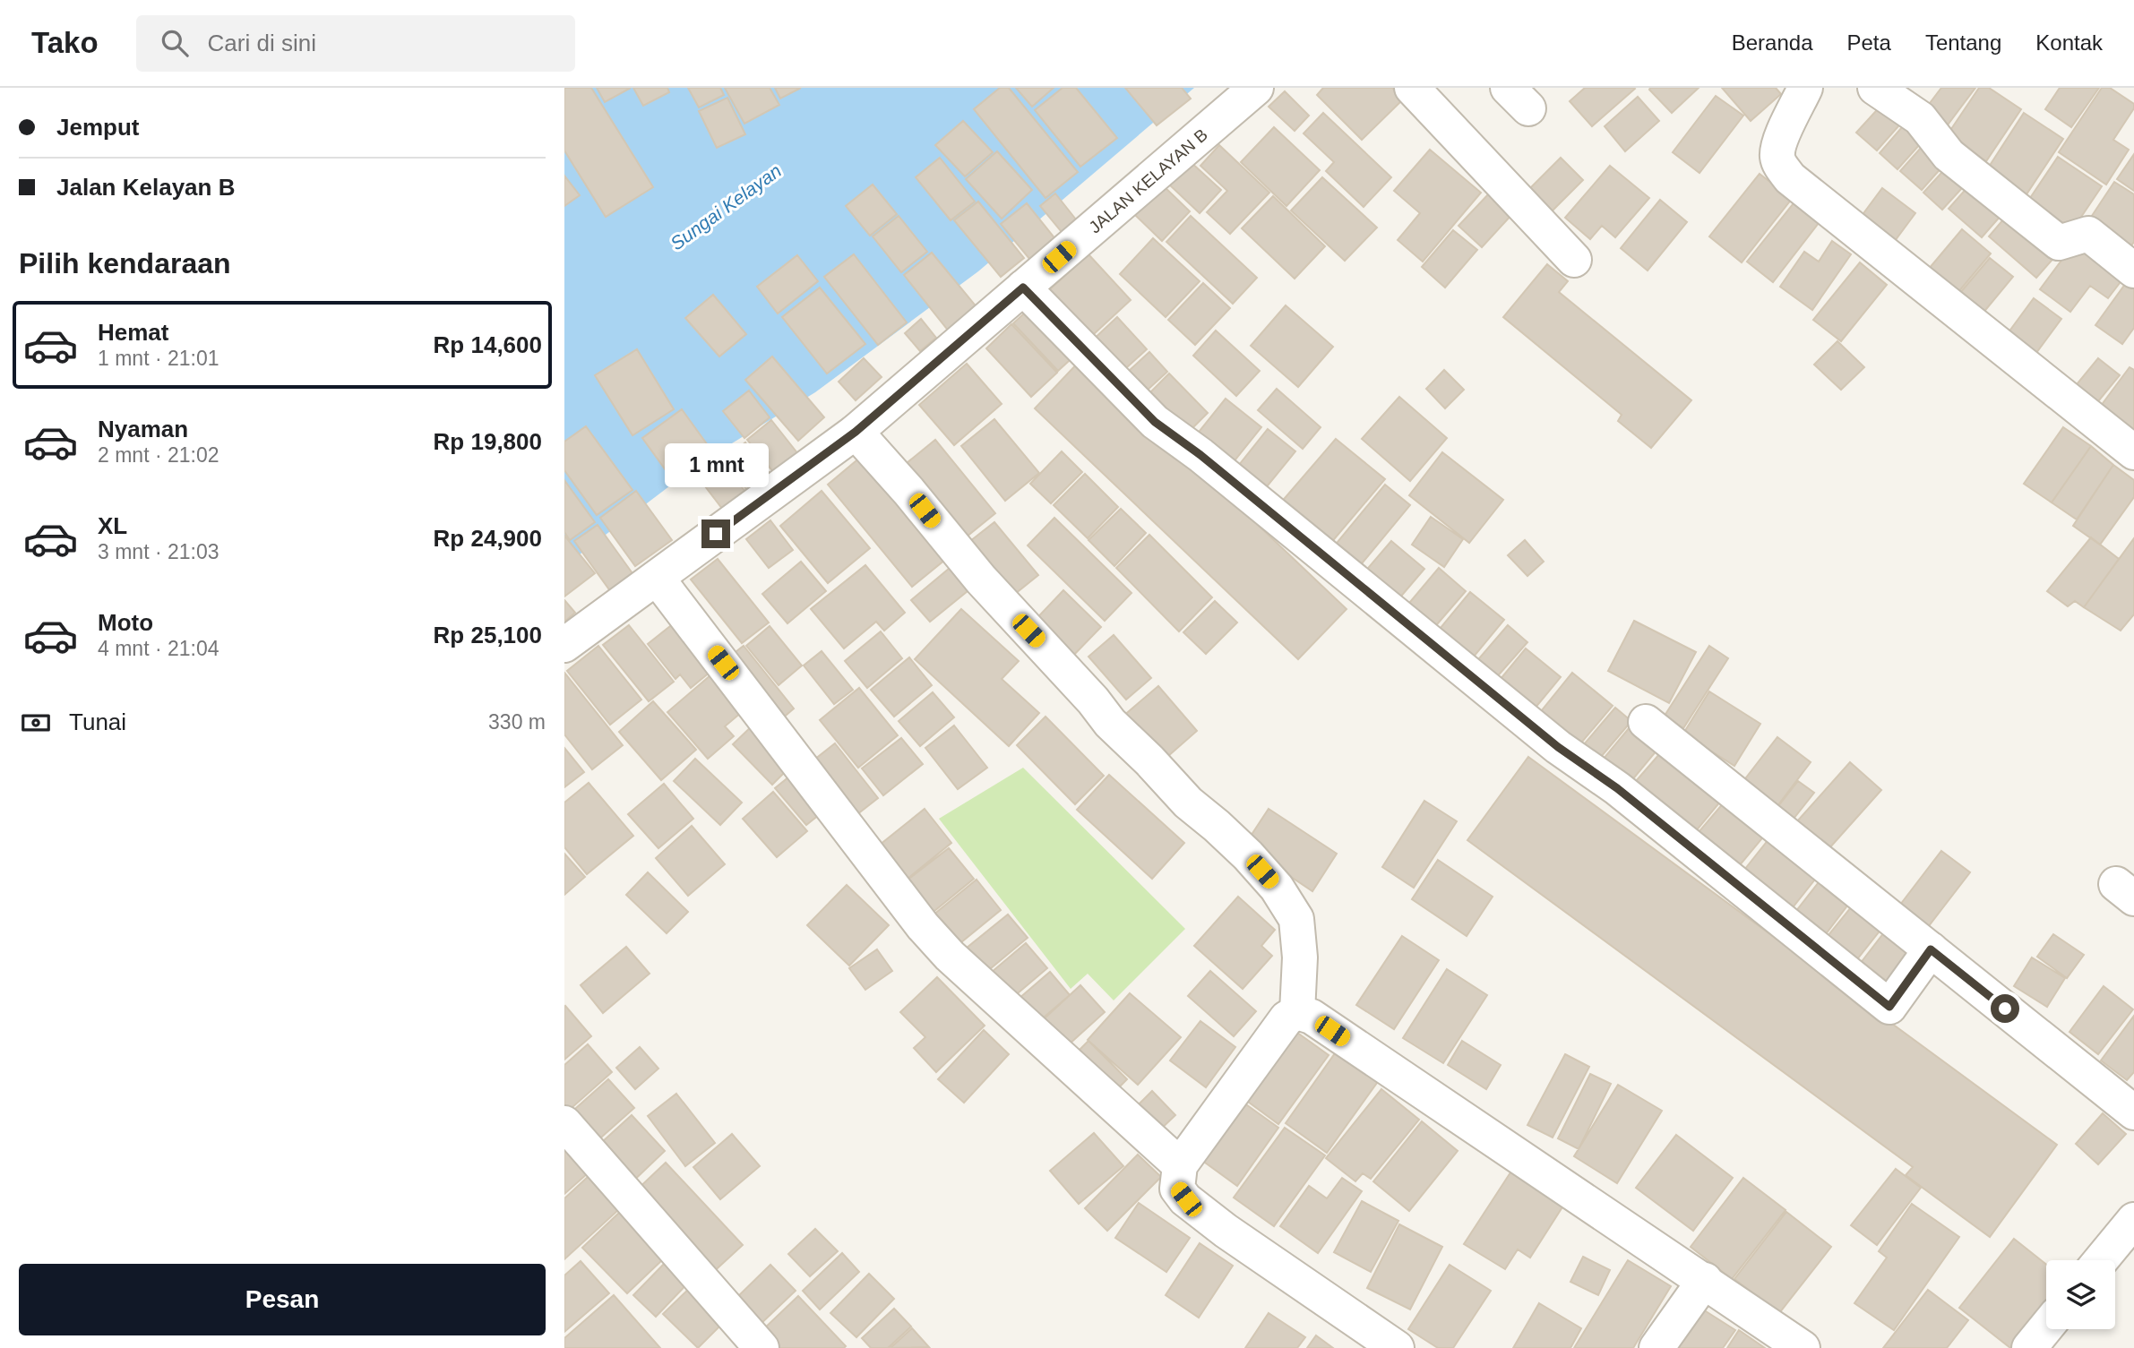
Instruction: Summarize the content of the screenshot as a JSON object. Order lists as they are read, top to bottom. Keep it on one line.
{"streets":{"street":["JALAN KELAYAN B"]},"water":["Sungai Kelayan"],"page":{"header":"Tako","search":"Cari di sini","nav":["Beranda","Peta","Tentang","Kontak"],"banner":["Jemput","Jalan Kelayan B"],"heading":"Pilih kendaraan","list":[{"name":"Hemat","note":"1 mnt · 21:01","value":"Rp 14,600"},{"name":"Nyaman","note":"2 mnt · 21:02","value":"Rp 19,800"},{"name":"XL","note":"3 mnt · 21:03","value":"Rp 24,900"},{"name":"Moto","note":"4 mnt · 21:04","value":"Rp 25,100"}],"bubble":"1 mnt","pay":["Tunai","330 m"],"buttons":"Pesan"}}
